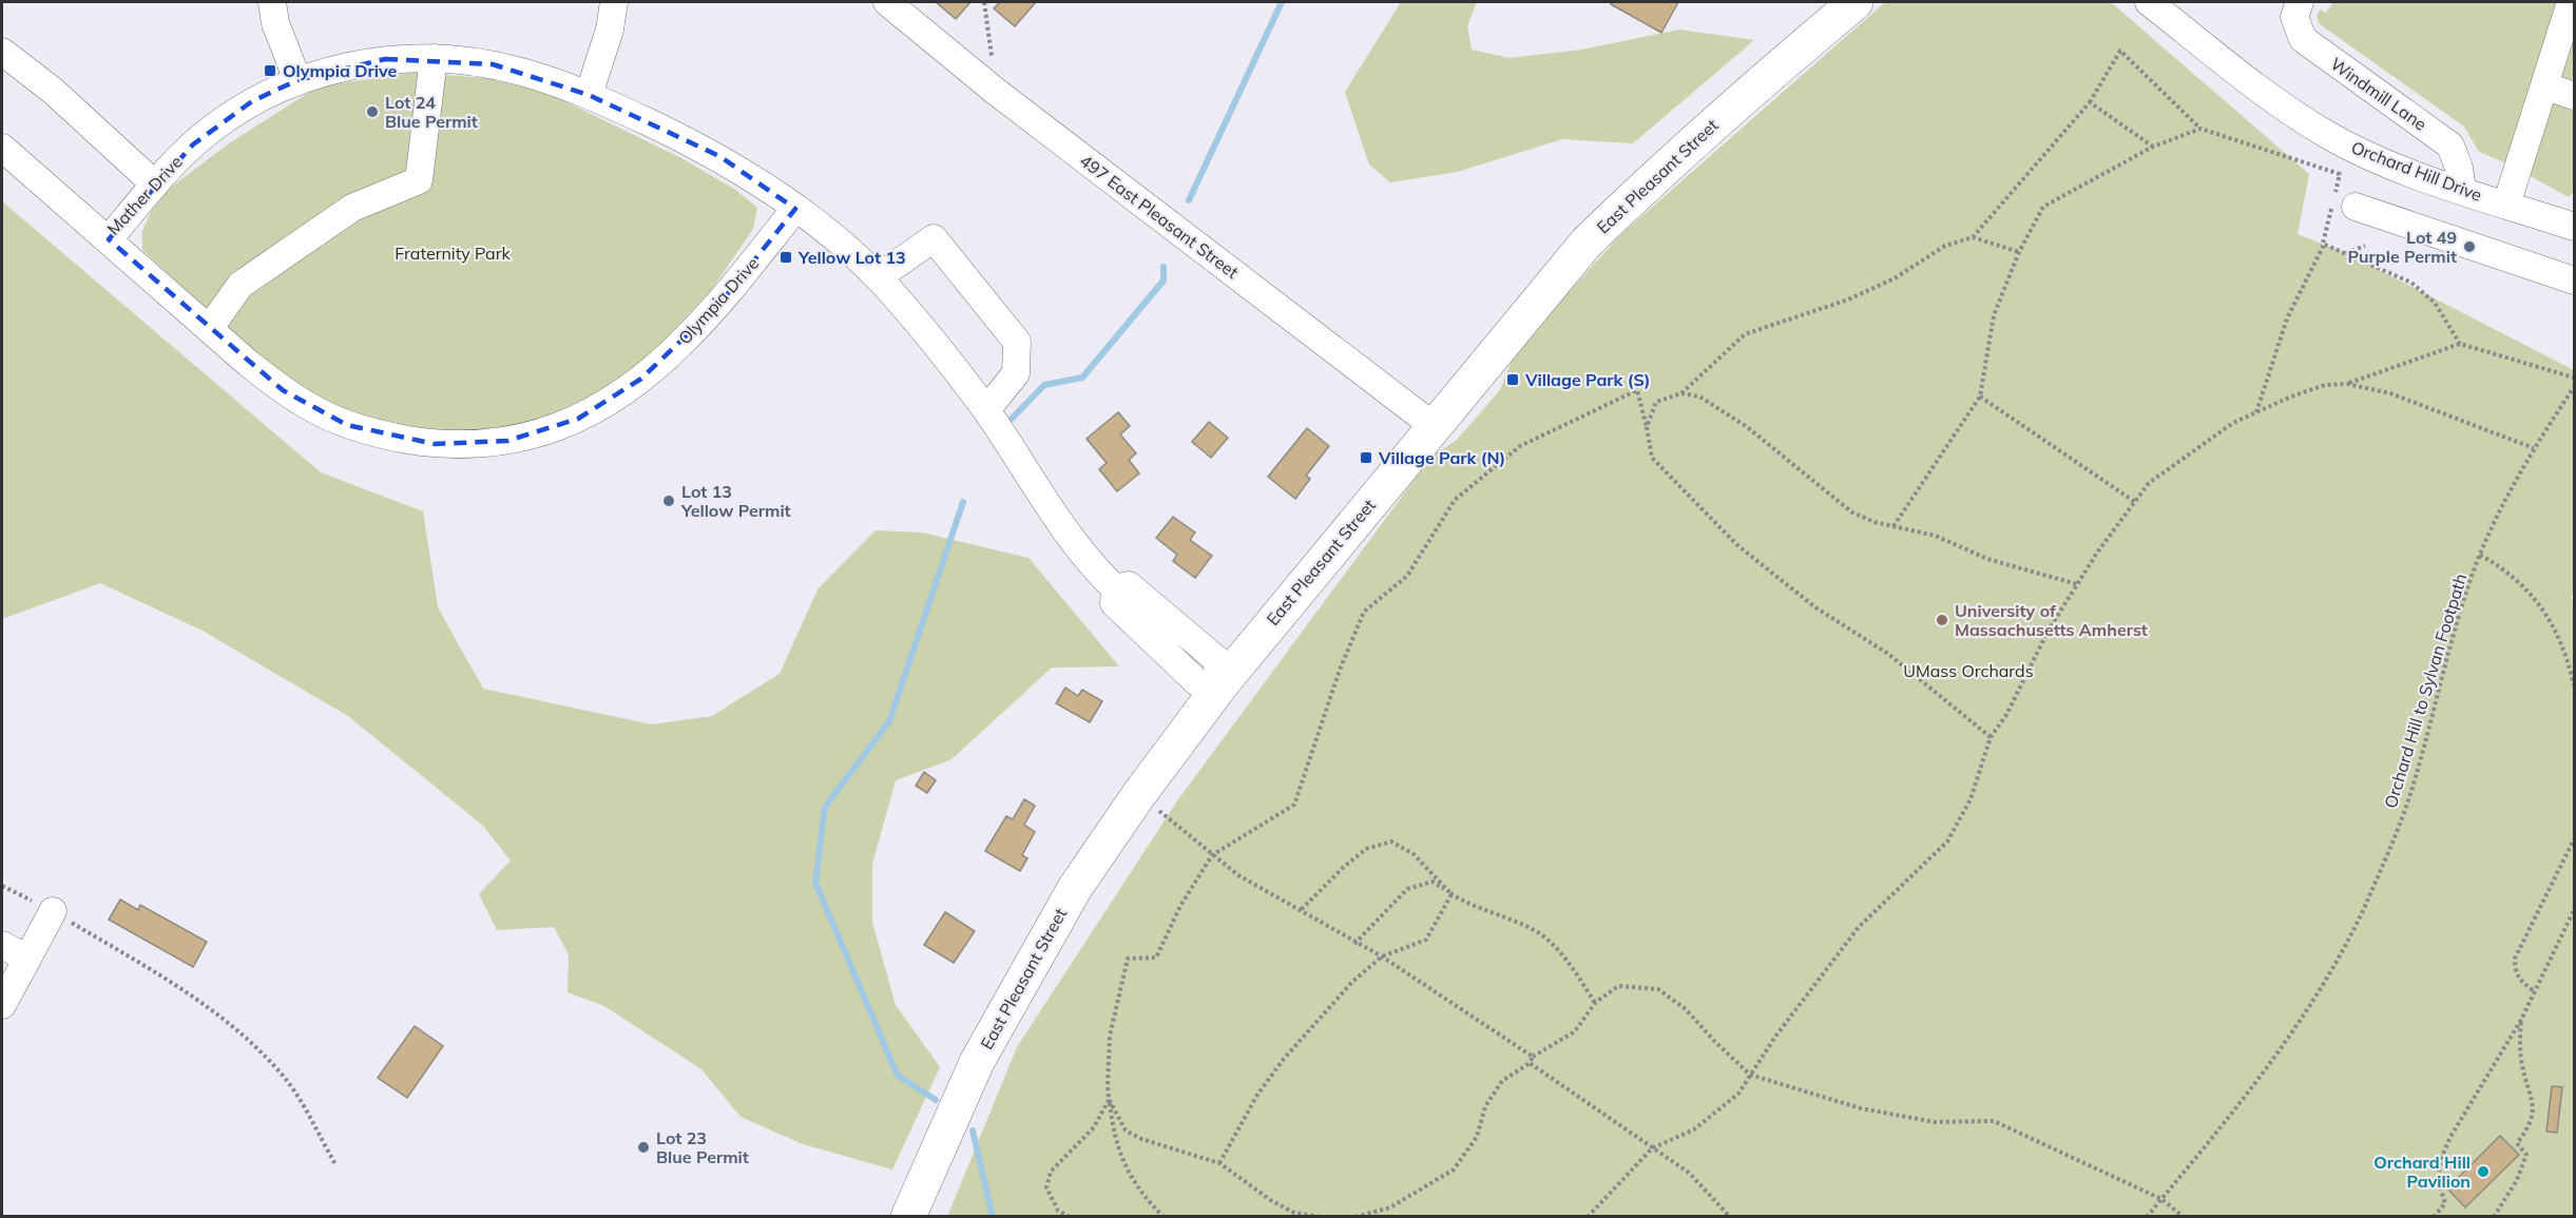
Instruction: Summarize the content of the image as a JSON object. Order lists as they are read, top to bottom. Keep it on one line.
{"streets":{"main road":["East Pleasant Street"],"street":["Windmill Lane","Orchard Hill Drive","Mather Drive","497 East Pleasant Street","Olympia Drive"],"path":["Orchard Hill to Sylvan Footpath"]},"crossings":[["Windmill Lane","Orchard Hill Drive"],["East Pleasant Street","497 East Pleasant Street"],["Mather Drive","Olympia Drive"]],"parks":["Fraternity Park","UMass Orchards"],"places":{"transit":["Olympia Drive","Yellow Lot 13","Village Park (S)","Village Park (N)"],"other":["Lot 24 Blue Permit","Lot 49 Purple Permit","Lot 13 Yellow Permit","University of Massachusetts Amherst","Lot 23 Blue Permit","Orchard Hill Pavilion"]}}
